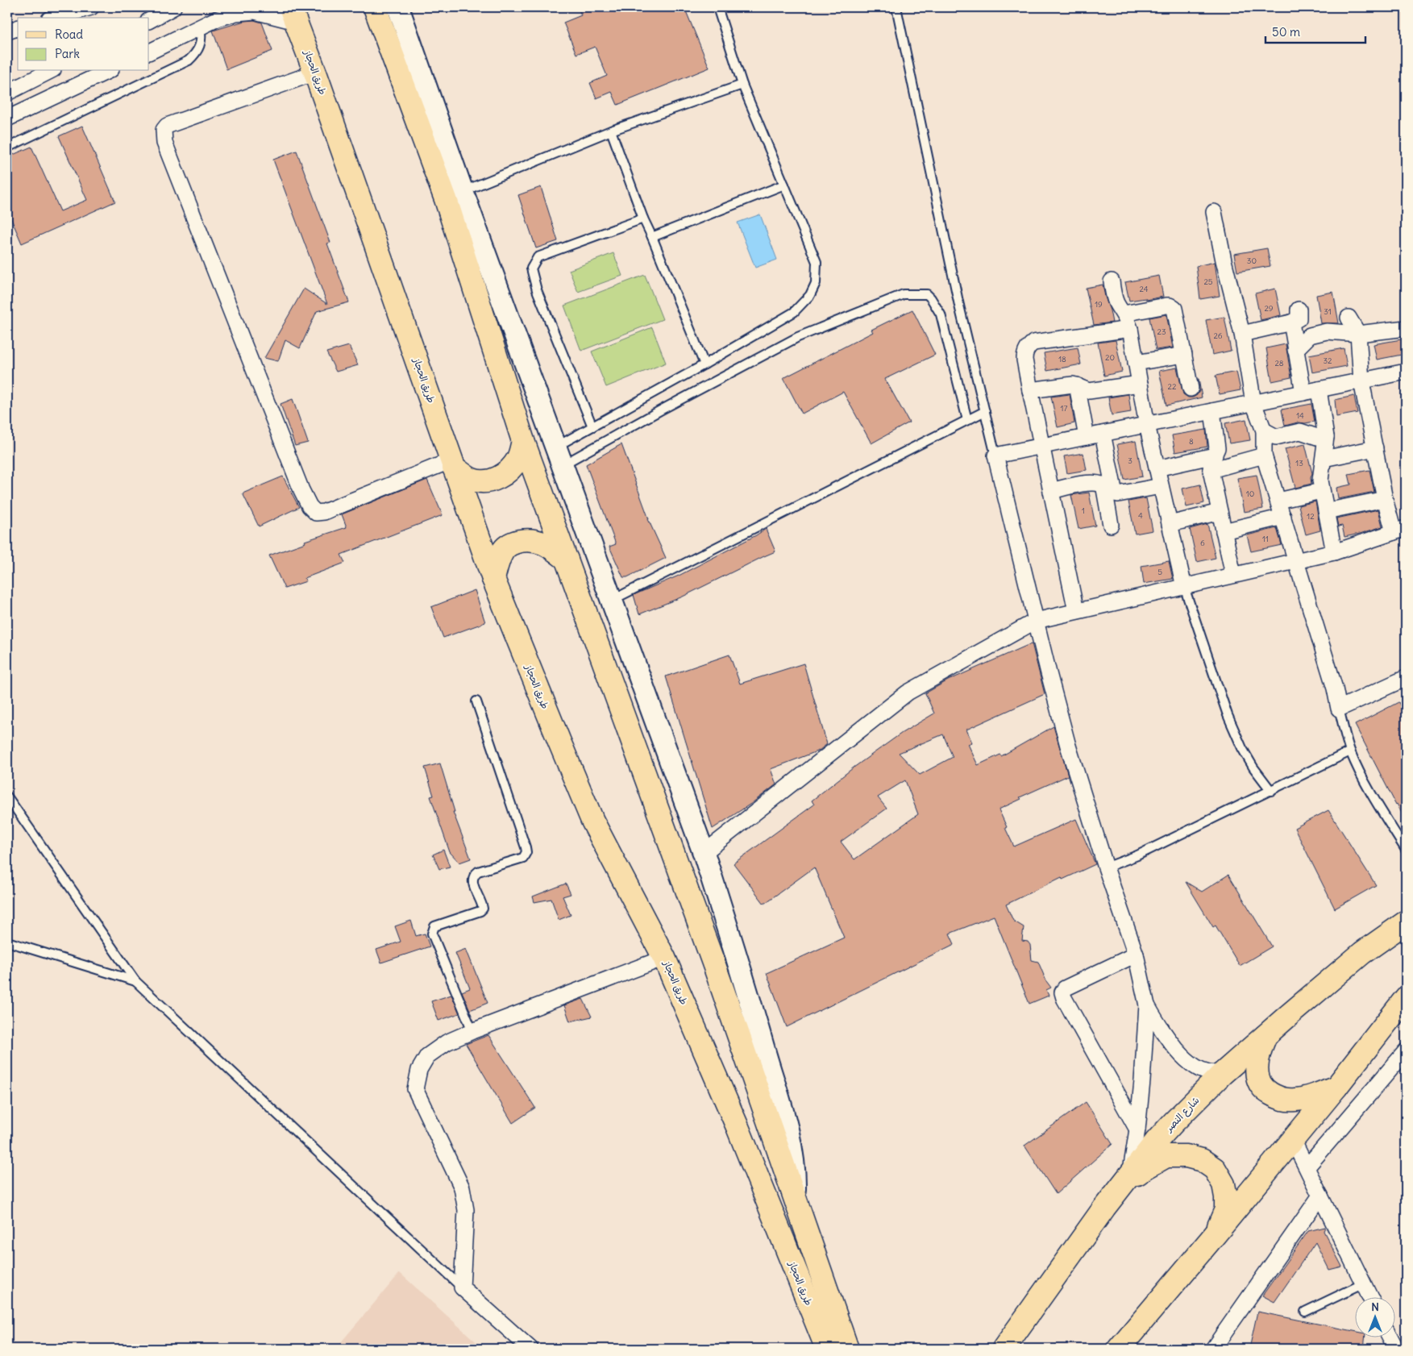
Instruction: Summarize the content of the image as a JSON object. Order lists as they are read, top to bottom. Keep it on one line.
{"streets":{"main road":["طريق الحجاز","شارع النصر"]},"house_numbers":["30","25","24","19","29","31","23","26","20","18","32","28","22","17","14","8","3","13","10","1","4","12","11","6","5"],"legend":["Road","Park"],"scale_bar":"50 m","north":"top"}
